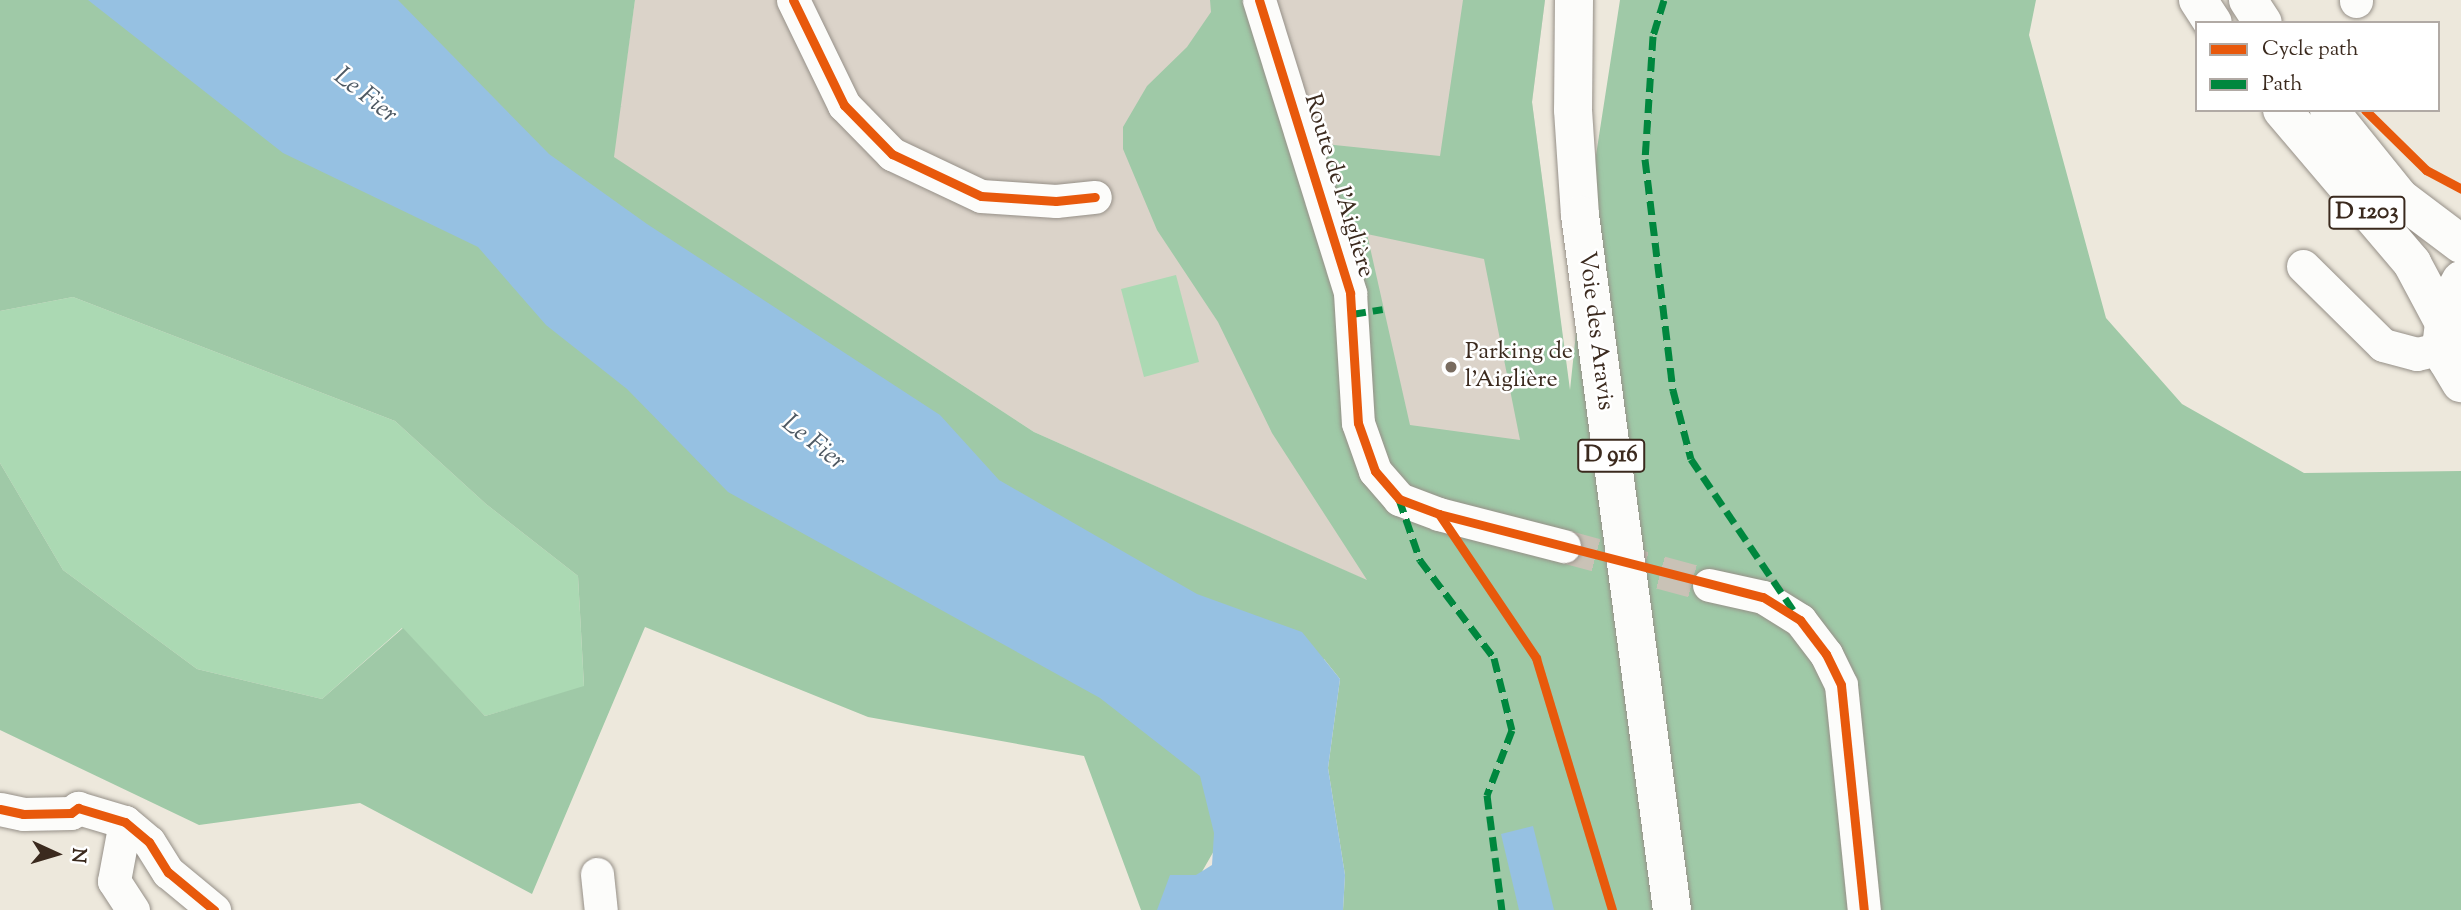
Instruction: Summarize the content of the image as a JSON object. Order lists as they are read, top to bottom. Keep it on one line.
{"streets":{"main road":["D 1203","Voie des Aravis","D 916"],"street":["Route de l'Aiglière"]},"water":["Le Fier"],"places":["Parking de l'Aiglière"],"legend":["Cycle path","Path"],"north":"right"}
